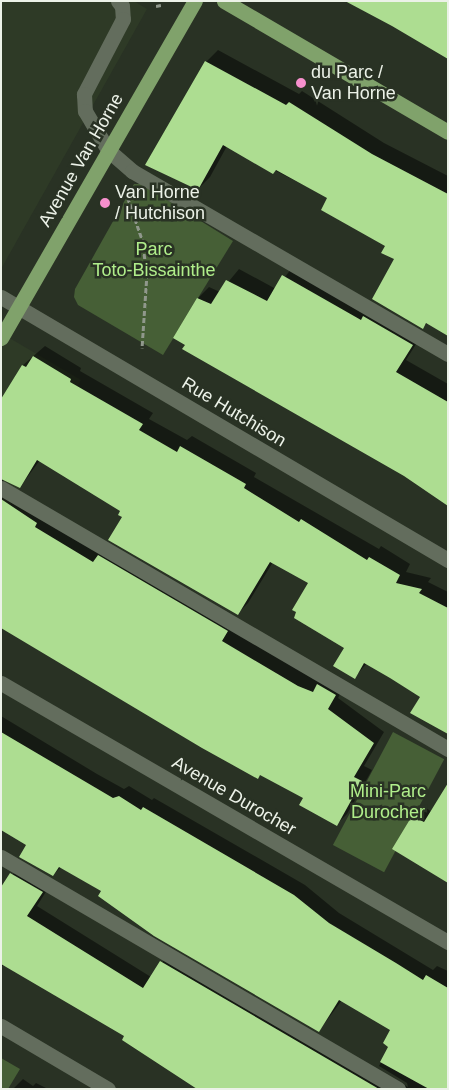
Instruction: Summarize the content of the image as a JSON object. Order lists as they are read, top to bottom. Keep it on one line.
{"streets":{"main road":["Avenue Van Horne"],"street":["Rue Hutchison","Avenue Durocher"]},"crossings":[["Avenue Van Horne","Rue Hutchison"]],"parks":["Parc Toto-Bissainthe","Mini-Parc Durocher"],"places":["du Parc / Van Horne","Van Horne / Hutchison"]}
